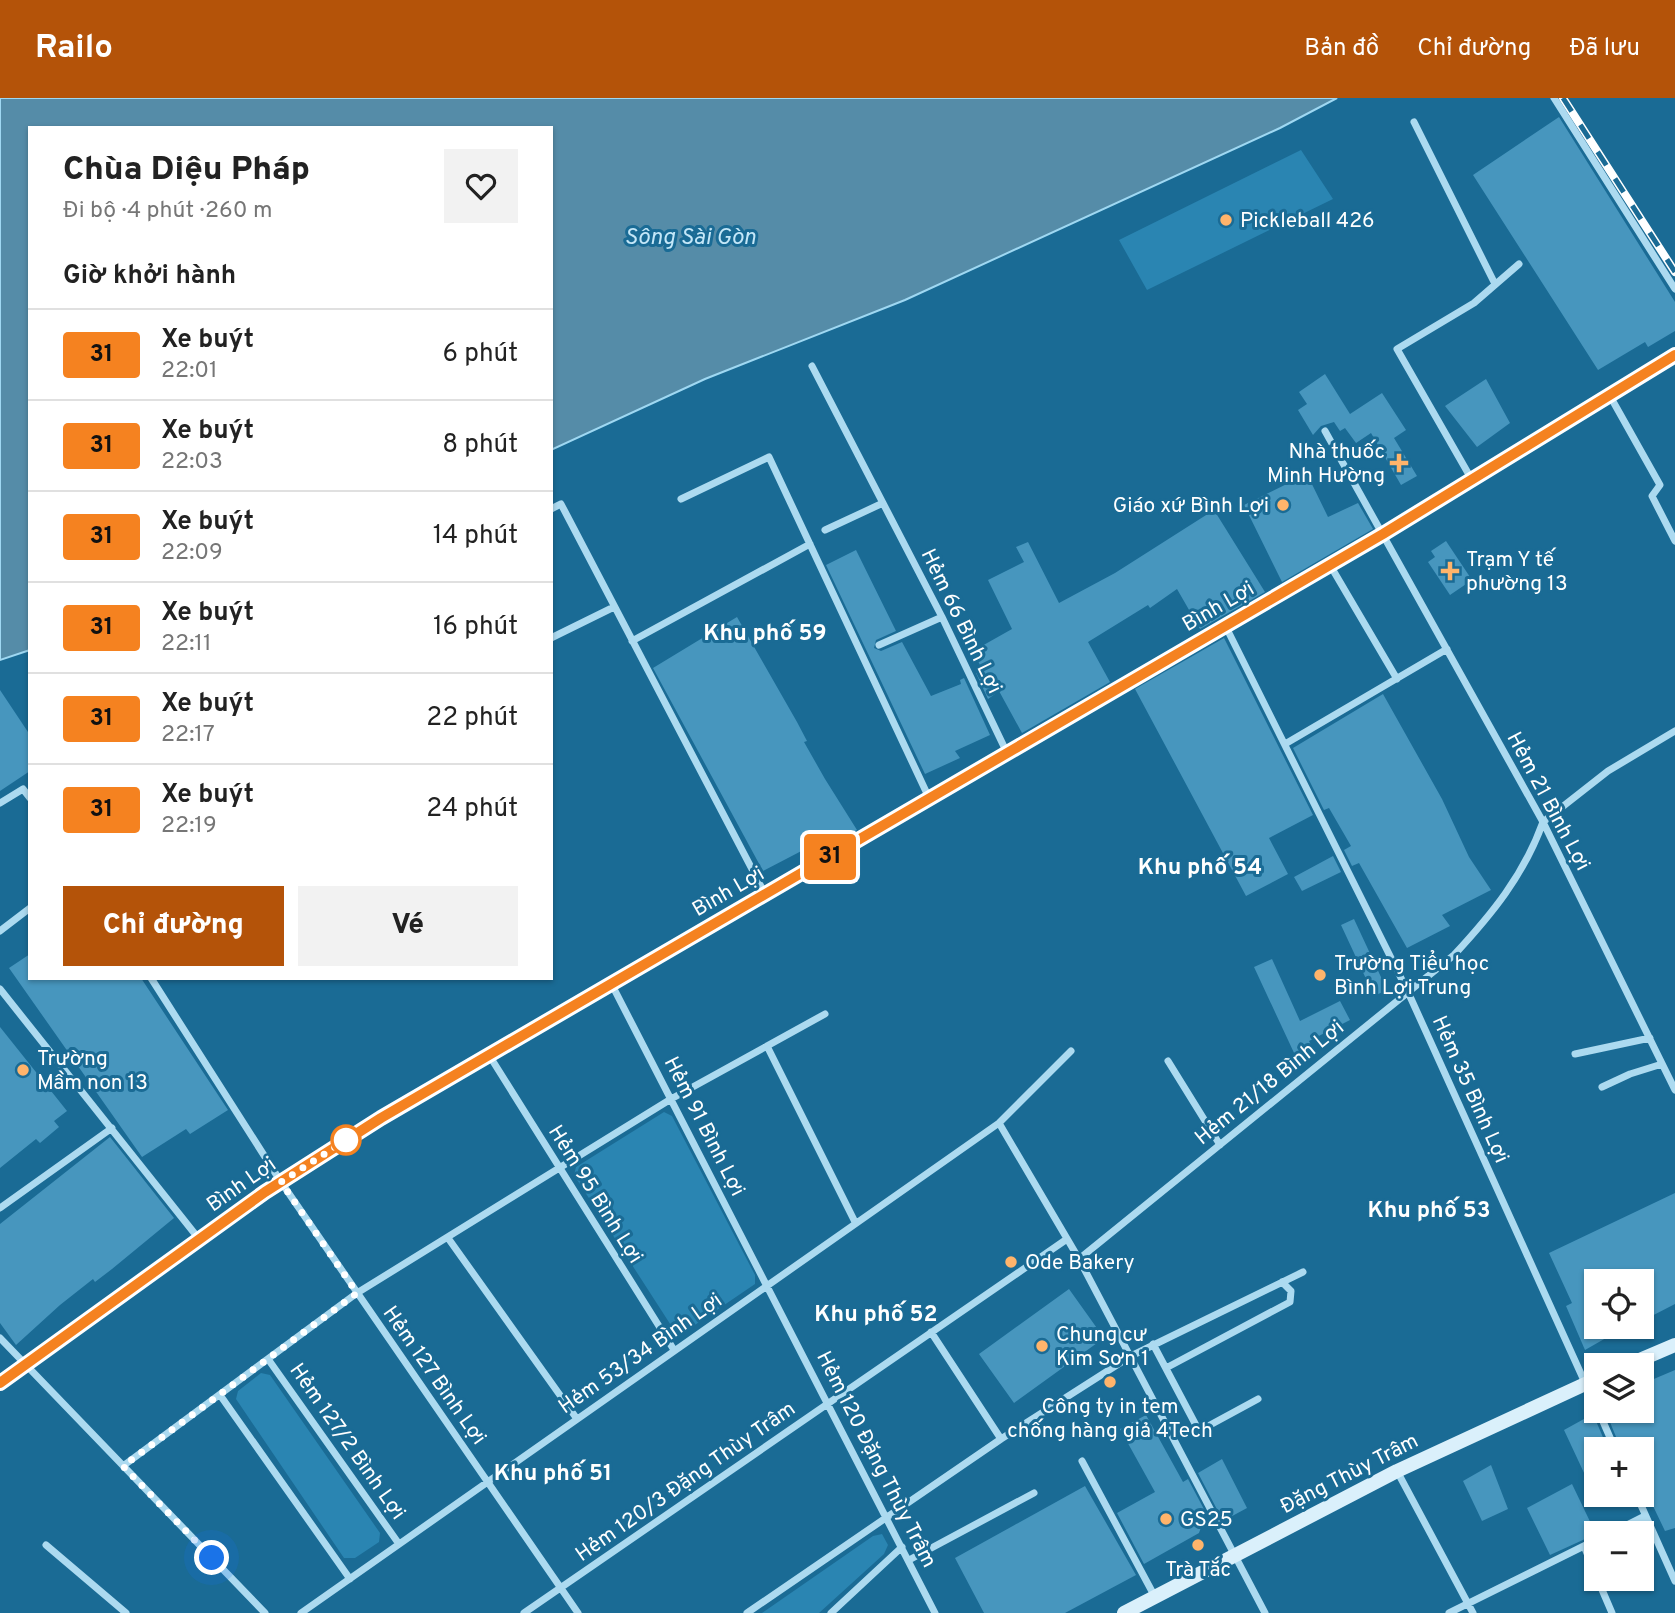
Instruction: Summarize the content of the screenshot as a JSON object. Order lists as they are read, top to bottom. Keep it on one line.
{"streets":{"street":["Bình Lợi","Hẻm 66 Bình Lợi","Hẻm 21 Bình Lợi","Hẻm 21/18 Bình Lợi","Hẻm 35 Bình Lợi","Hẻm 91 Bình Lợi","Hẻm 95 Bình Lợi","Hẻm 53/34 Bình Lợi","Hẻm 127 Bình Lợi","Hẻm 127/2 Bình Lợi","Hẻm 120 Đặng Thùy Trâm","Đặng Thùy Trâm","Hẻm 120/3 Đặng Thùy Trâm"]},"crossings":[["Bình Lợi","Hẻm 66 Bình Lợi"],["Bình Lợi","Hẻm 21 Bình Lợi"],["Bình Lợi","Hẻm 35 Bình Lợi"],["Bình Lợi","Hẻm 91 Bình Lợi"],["Bình Lợi","Hẻm 95 Bình Lợi"],["Bình Lợi","Hẻm 127 Bình Lợi"],["Hẻm 21 Bình Lợi","Hẻm 21/18 Bình Lợi"],["Hẻm 21/18 Bình Lợi","Hẻm 35 Bình Lợi"],["Hẻm 91 Bình Lợi","Hẻm 53/34 Bình Lợi"],["Hẻm 91 Bình Lợi","Hẻm 127/2 Bình Lợi"],["Hẻm 91 Bình Lợi","Hẻm 120 Đặng Thùy Trâm"],["Hẻm 95 Bình Lợi","Hẻm 53/34 Bình Lợi"],["Hẻm 95 Bình Lợi","Hẻm 127/2 Bình Lợi"],["Hẻm 53/34 Bình Lợi","Hẻm 127 Bình Lợi"],["Hẻm 53/34 Bình Lợi","Hẻm 127/2 Bình Lợi"],["Hẻm 53/34 Bình Lợi","Hẻm 120 Đặng Thùy Trâm"],["Hẻm 127 Bình Lợi","Hẻm 127/2 Bình Lợi"],["Hẻm 127 Bình Lợi","Hẻm 120/3 Đặng Thùy Trâm"],["Hẻm 120 Đặng Thùy Trâm","Hẻm 120/3 Đặng Thùy Trâm"]],"districts":["Khu phố 59","Khu phố 54","Khu phố 53","Khu phố 52","Khu phố 51"],"water":["Sông Sài Gòn"],"places":{"other":["Pickleball 426","Giáo xứ Bình Lợi","Trường Tiểu học Bình Lợi Trung","Trường Mầm non 13","Ode Bakery","Chung cư Kim Sơn 1","Công ty in tem chống hàng giả 4Tech","GS25","Trà Tắc"],"health":["Nhà thuốc Minh Hường","Trạm Y tế phường 13"]},"lines":["bus line 31"],"page":{"header":"Railo","nav":["Bản đồ","Chỉ đường","Đã lưu"],"on_map":"31","heading":[["Chùa Diệu Pháp","Đi bộ · 4 phút · 260 m"],"Giờ khởi hành"],"list":[{"mark":"31","name":"Xe buýt","note":"22:01","value":"6 phút"},{"mark":"31","name":"Xe buýt","note":"22:03","value":"8 phút"},{"mark":"31","name":"Xe buýt","note":"22:09","value":"14 phút"},{"mark":"31","name":"Xe buýt","note":"22:11","value":"16 phút"},{"mark":"31","name":"Xe buýt","note":"22:17","value":"22 phút"},{"mark":"31","name":"Xe buýt","note":"22:19","value":"24 phút"}],"buttons":["Chỉ đường","Vé"],"map_buttons":["+","−"]}}
